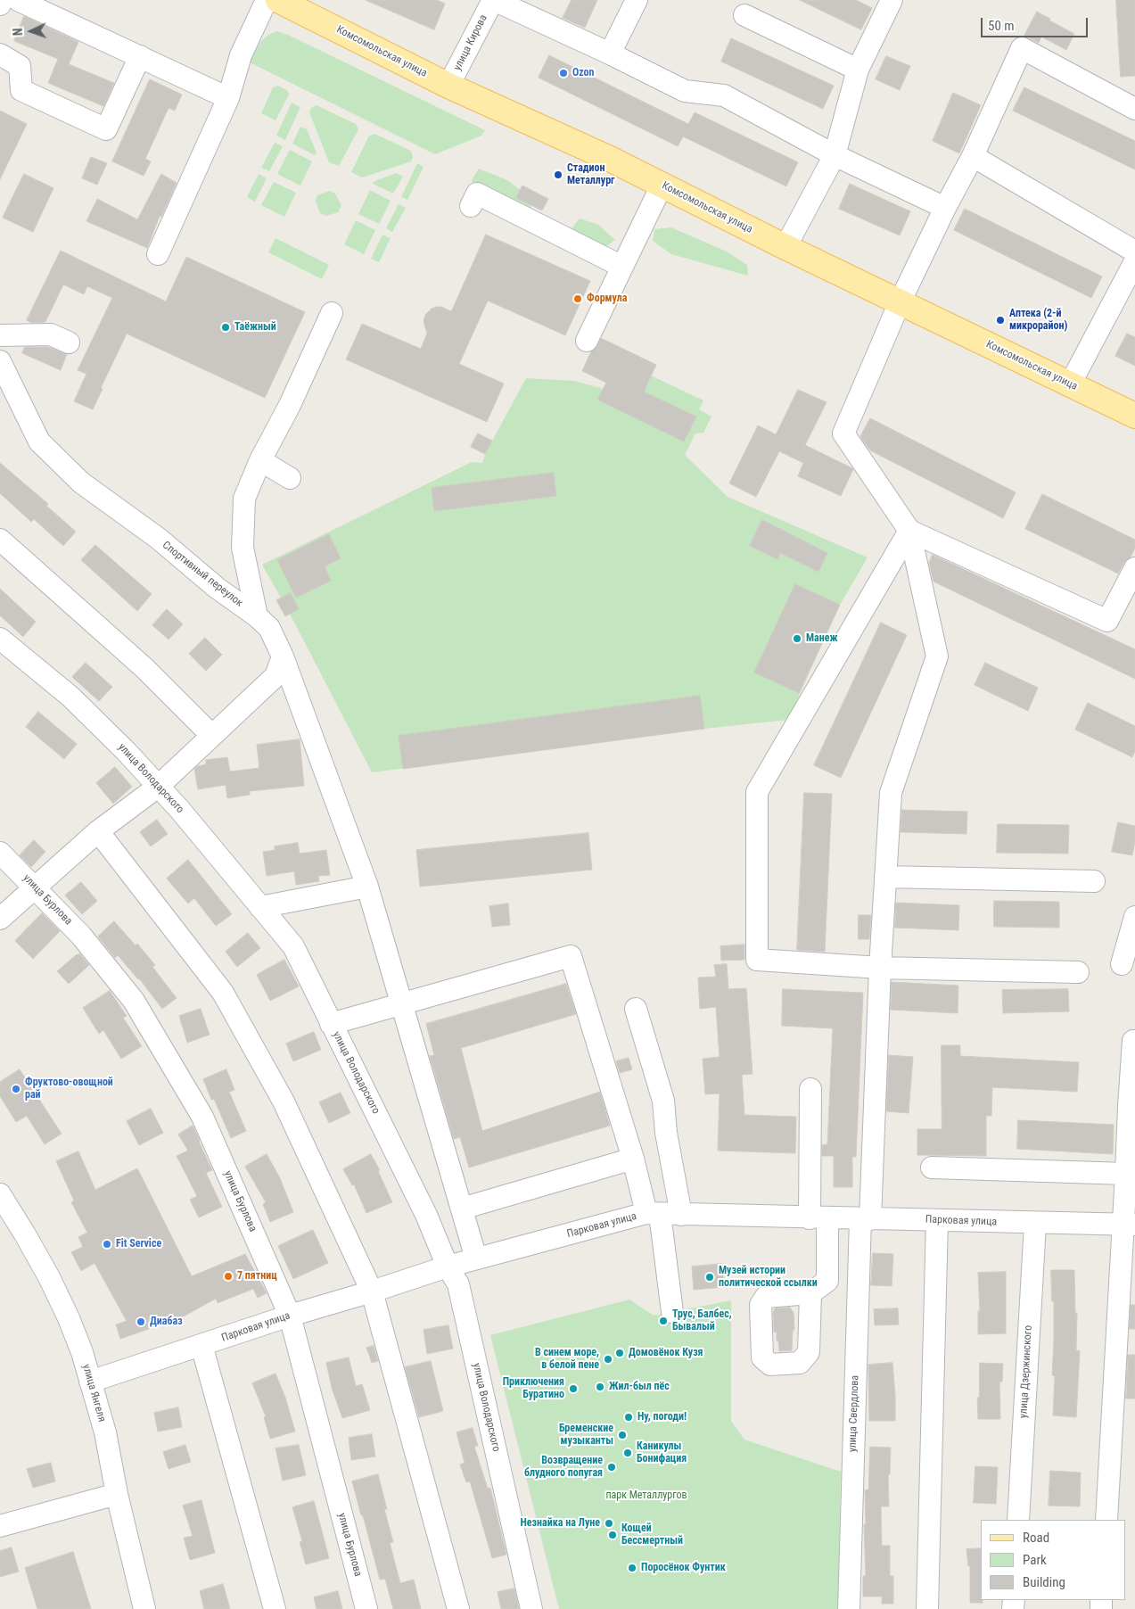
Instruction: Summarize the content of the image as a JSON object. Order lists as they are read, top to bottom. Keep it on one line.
{"streets":{"main road":["Комсомольская улица"],"street":["улица Кирова","Спортивный переулок","улица Володарского","улица Бурлова","Парковая улица","улица Дзержинского","улица Янгеля","улица Свердлова"]},"crossings":[["улица Кирова","Комсомольская улица"],["Спортивный переулок","Парковая улица"],["улица Володарского","Парковая улица"],["улица Бурлова","Парковая улица"],["Парковая улица","улица Дзержинского"],["Парковая улица","улица Янгеля"],["Парковая улица","улица Свердлова"]],"parks":["парк Металлургов"],"places":["Ozon","Стадион Металлург","Формула","Аптека (2-й микрорайон)","Таёжный","Манеж","Фруктово-овощной рай","Fit Service","7 пятниц","Музей истории политической ссылки","Трус, Балбес, Бывалый","Диабаз","Домовёнок Кузя","В синем море, в белой пене","Жил-был пёс","Приключения Буратино","Ну, погоди!","Бременские музыканты","Каникулы Бонифация","Возвращение блудного попугая","Незнайка на Луне","Кощей Бессмертный","Поросёнок Фунтик"],"legend":["Road","Park","Building"],"scale_bar":"50 m","north":"left"}
